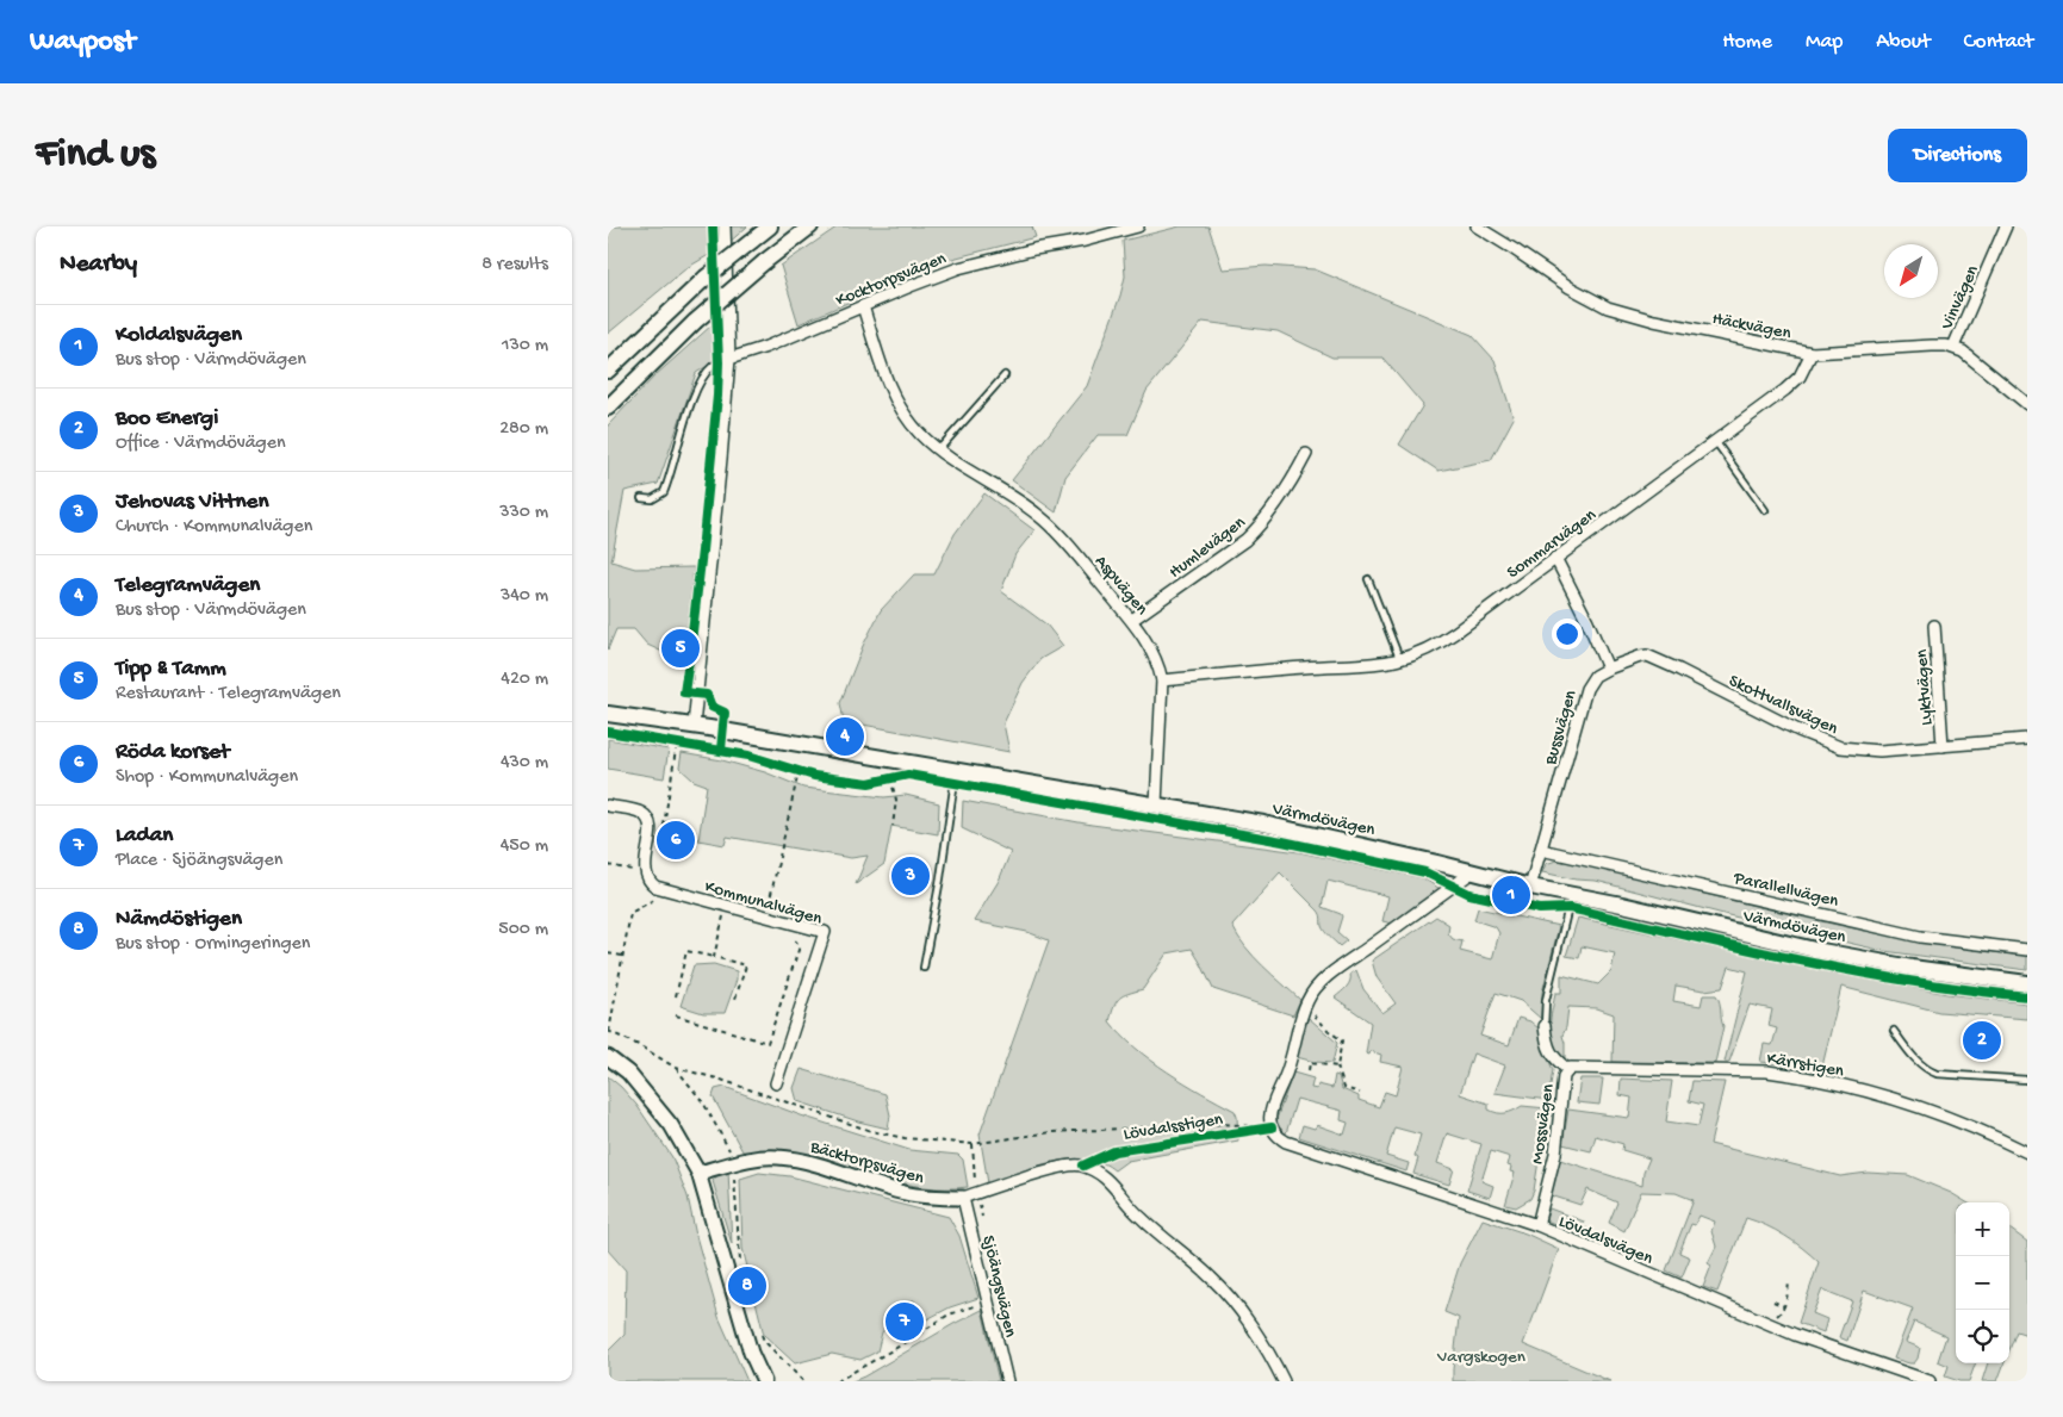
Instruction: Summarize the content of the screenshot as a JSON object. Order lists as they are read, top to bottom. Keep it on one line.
{"streets":{"main road":["Värmdövägen"],"street":["Kocktorpsvägen","Vinvägen","Häckvägen","Sommarvägen","Humlevägen","Aspvägen","Lyktvägen","Skottvallsvägen","Bussvägen","Parallellvägen","Kommunalvägen","Kärrstigen","Mossvägen","Bäcktorpsvägen","Lövdalsvägen","Sjöängsvägen"],"cycle path":["Lövdalsstigen"]},"crossings":[["Kocktorpsvägen","Aspvägen"],["Vinvägen","Häckvägen"],["Häckvägen","Sommarvägen"],["Sommarvägen","Aspvägen"],["Humlevägen","Aspvägen"],["Aspvägen","Värmdövägen"],["Lyktvägen","Skottvallsvägen"],["Skottvallsvägen","Bussvägen"],["Bussvägen","Värmdövägen"],["Bussvägen","Parallellvägen"],["Värmdövägen","Mossvägen"],["Kärrstigen","Mossvägen"],["Mossvägen","Lövdalsvägen"],["Lövdalsstigen","Lövdalsvägen"],["Bäcktorpsvägen","Sjöängsvägen"]],"parks":["Vargskogen"],"north":"bottom left","page":{"header":"Waypost","nav":["Home","Map","About","Contact"],"buttons":"Directions","title":"Find us","heading":["Nearby","8 results"],"list":[{"mark":"1","name":"Koldalsvägen","note":"Bus stop · Värmdövägen","value":"130 m"},{"mark":"2","name":"Boo Energi","note":"Office · Värmdövägen","value":"280 m"},{"mark":"3","name":"Jehovas Vittnen","note":"Church · Kommunalvägen","value":"330 m"},{"mark":"4","name":"Telegramvägen","note":"Bus stop · Värmdövägen","value":"340 m"},{"mark":"5","name":"Tipp & Tamm","note":"Restaurant · Telegramvägen","value":"420 m"},{"mark":"6","name":"Röda korset","note":"Shop · Kommunalvägen","value":"430 m"},{"mark":"7","name":"Ladan","note":"Place · Sjöängsvägen","value":"450 m"},{"mark":"8","name":"Nämdöstigen","note":"Bus stop · Ormingeringen","value":"500 m"}],"pins":["5","4","6","3","1","2","8","7"],"map_buttons":["+","−"]}}
